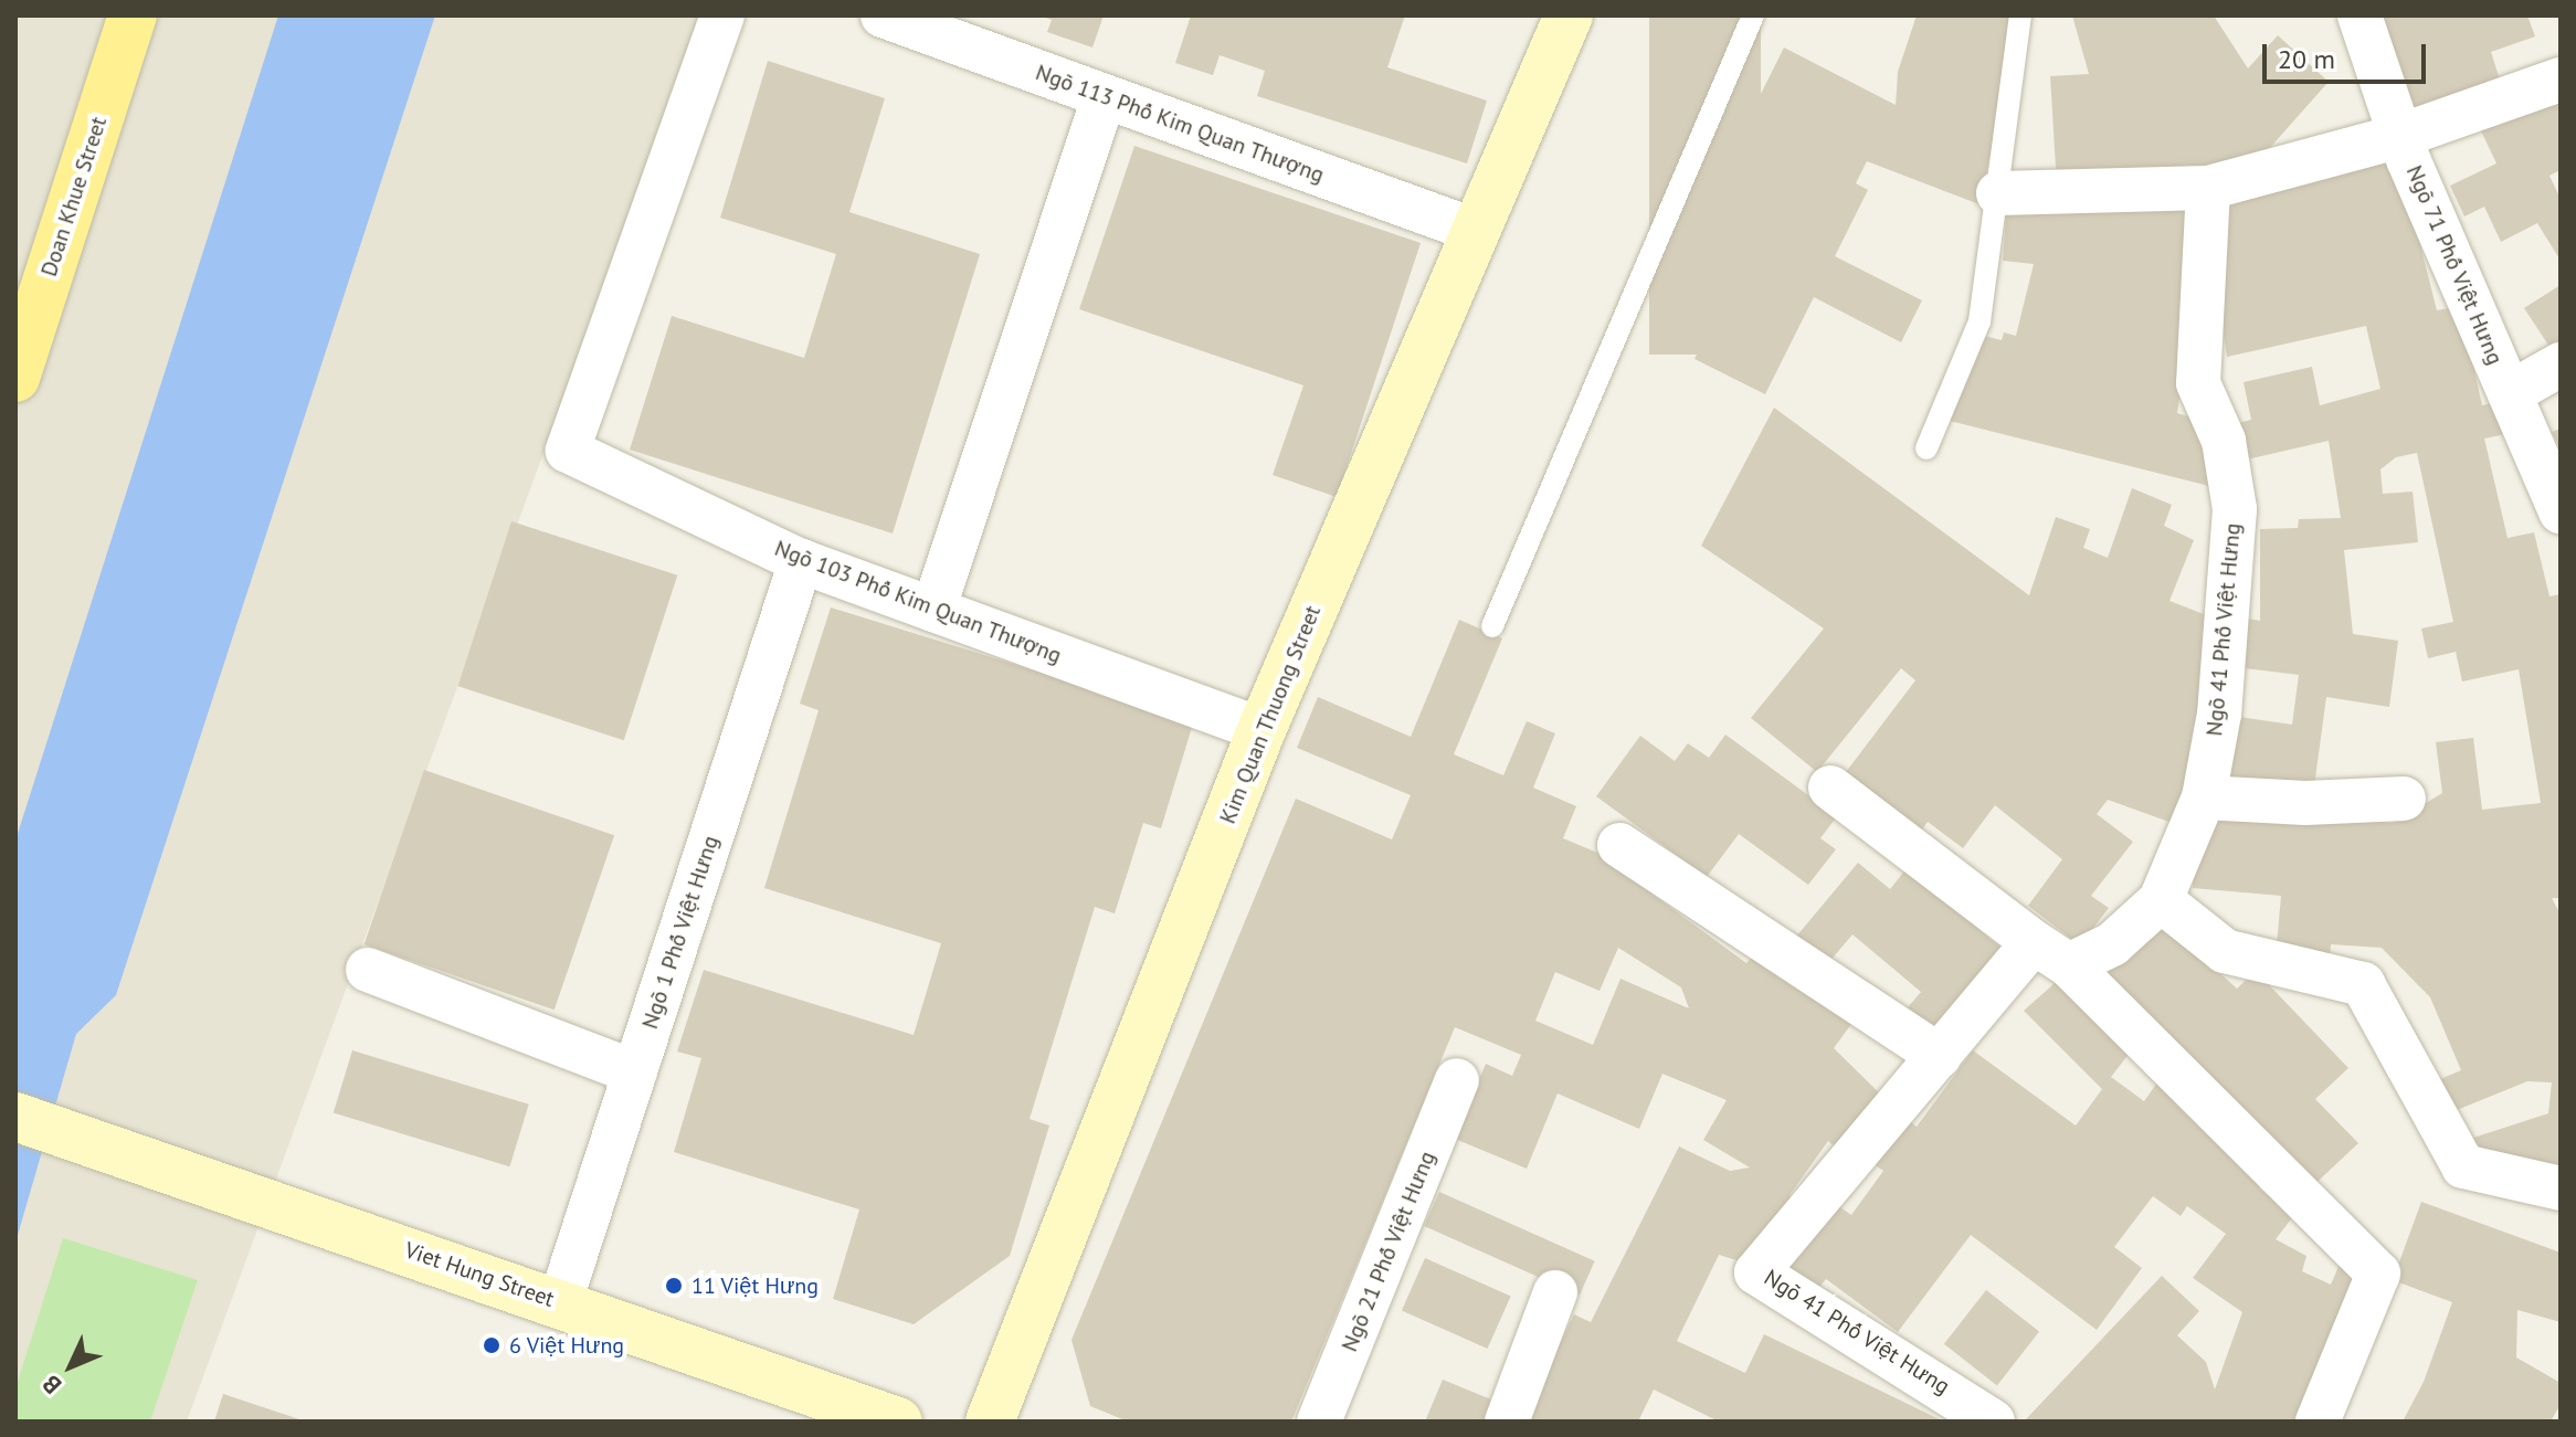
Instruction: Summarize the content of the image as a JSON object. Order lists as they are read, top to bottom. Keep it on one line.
{"streets":{"main road":["Doan Khue Street"],"street":["Ngõ 113 Phố Kim Quan Thượng","Ngõ 71 Phố Việt Hưng","Ngõ 103 Phố Kim Quan Thượng","Ngõ 41 Phố Việt Hưng","Kim Quan Thuong Street","Ngõ 1 Phố Việt Hưng","Ngõ 21 Phố Việt Hưng","Viet Hung Street"]},"crossings":[["Ngõ 113 Phố Kim Quan Thượng","Kim Quan Thuong Street"],["Ngõ 103 Phố Kim Quan Thượng","Kim Quan Thuong Street"],["Ngõ 103 Phố Kim Quan Thượng","Ngõ 1 Phố Việt Hưng"],["Ngõ 1 Phố Việt Hưng","Viet Hung Street"]],"places":["11 Việt Hưng","6 Việt Hưng"],"scale_bar":"20 m","north":"bottom left"}
